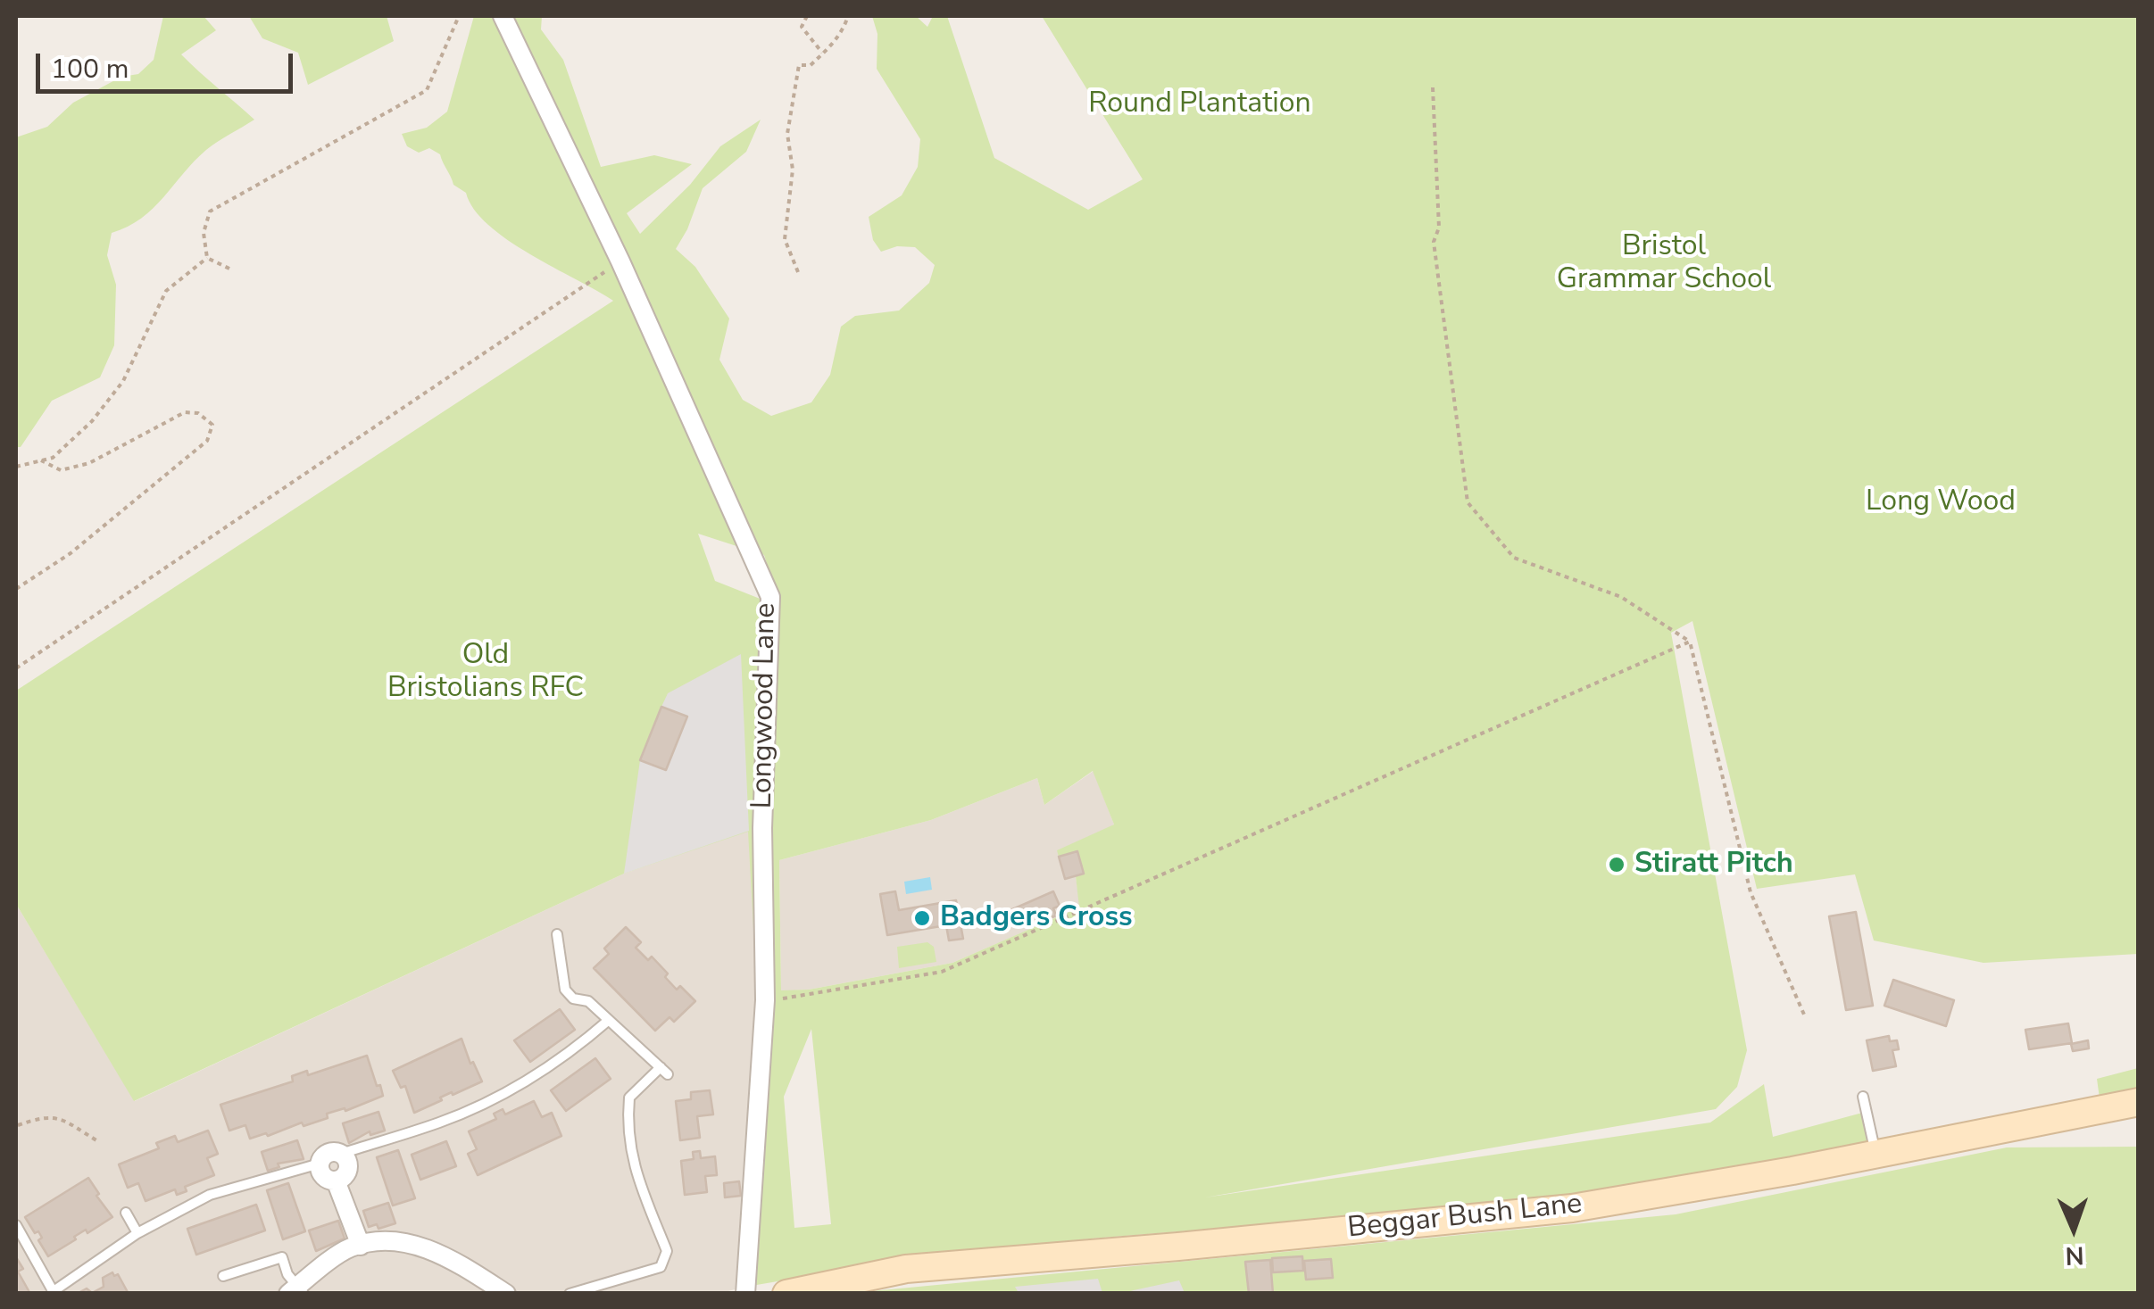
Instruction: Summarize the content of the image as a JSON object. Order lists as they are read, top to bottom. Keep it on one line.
{"streets":{"main road":["Beggar Bush Lane"],"street":["Longwood Lane"]},"parks":["Round Plantation","Bristol Grammar School","Long Wood","Old Bristolians RFC"],"places":["Stiratt Pitch","Badgers Cross"],"scale_bar":"100 m","north":"bottom"}
